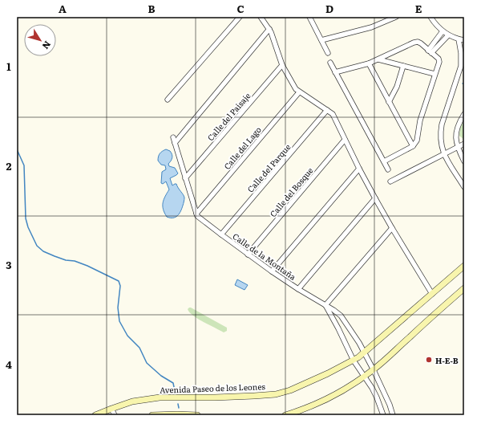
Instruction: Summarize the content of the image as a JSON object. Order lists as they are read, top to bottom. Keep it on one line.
{"streets":{"main road":["Avenida Paseo de los Leones"],"street":["Calle del Paisaje","Calle del Lago","Calle del Parque","Calle del Bosque","Calle de la Montaña"]},"crossings":[["Calle del Lago","Calle de la Montaña"],["Calle del Parque","Calle de la Montaña"],["Calle del Bosque","Calle de la Montaña"],["Calle de la Montaña","Avenida Paseo de los Leones"]],"places":["H-E-B"],"north":"bottom right","grid":{"columns":["A","B","C","D","E"],"rows":["1","2","3","4"]}}
